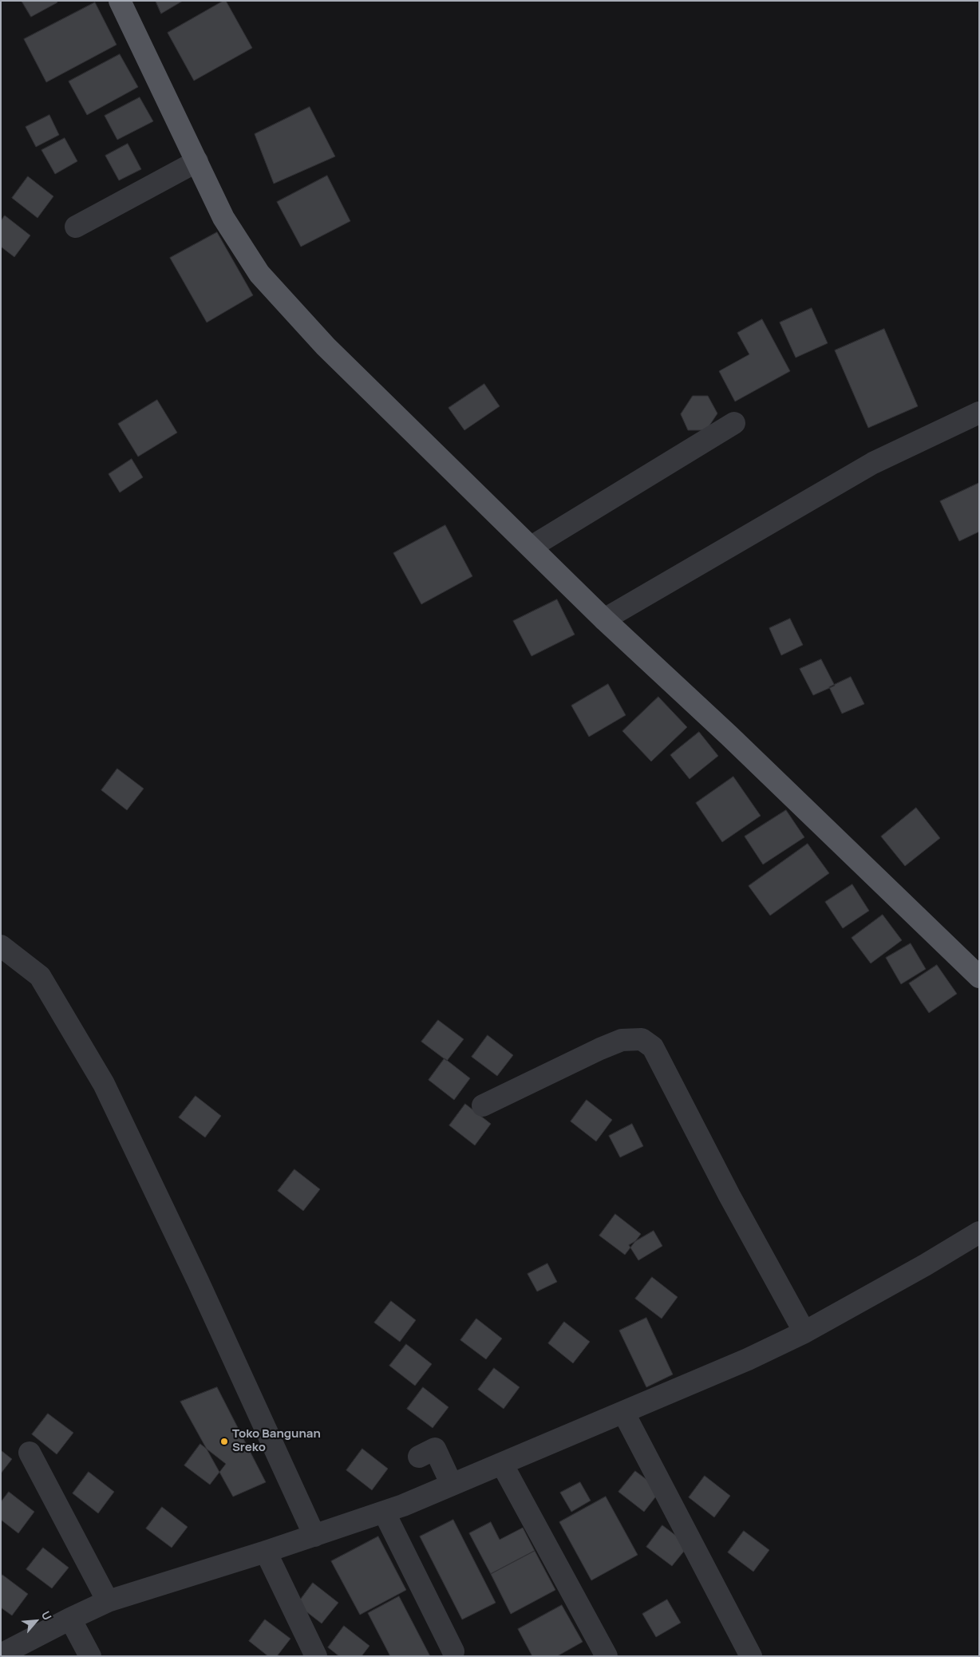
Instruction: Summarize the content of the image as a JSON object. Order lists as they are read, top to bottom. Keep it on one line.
{"places":["Toko Bangunan Sreko"],"north":"top right"}
